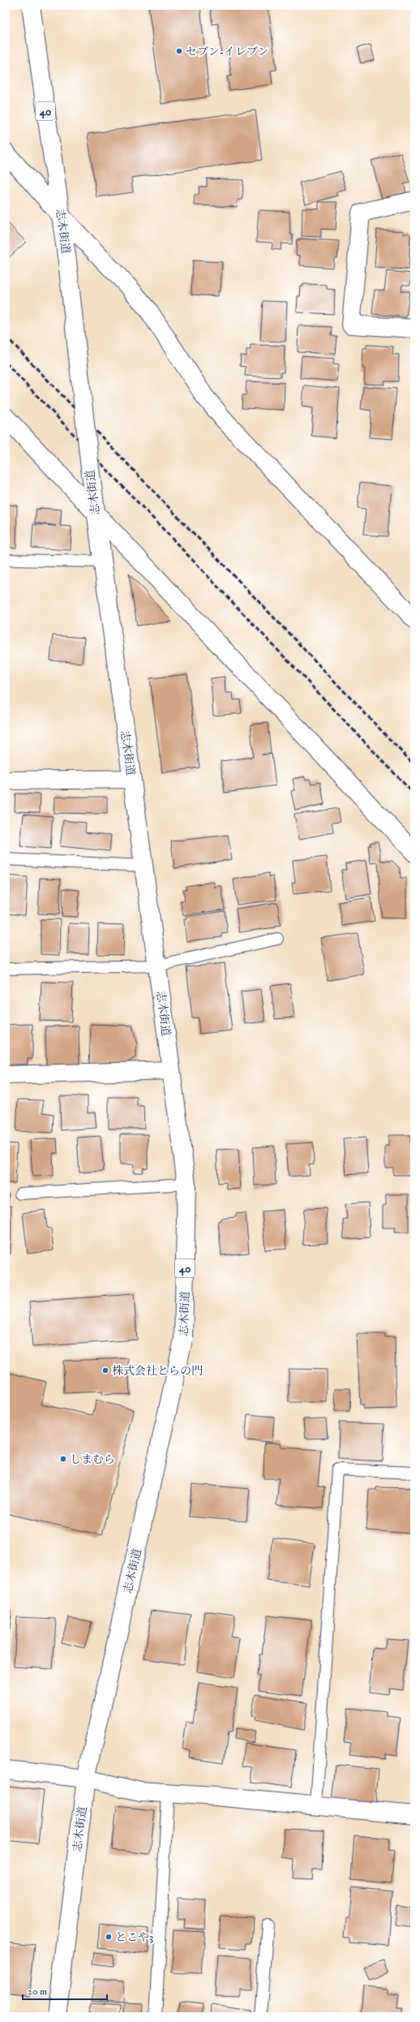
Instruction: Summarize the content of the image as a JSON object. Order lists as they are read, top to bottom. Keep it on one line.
{"streets":{"street":["40","志木街道"]},"places":["セブン-イレブン","株式会社とらの門","しまむら","とこや3"],"scale_bar":"20 m"}
